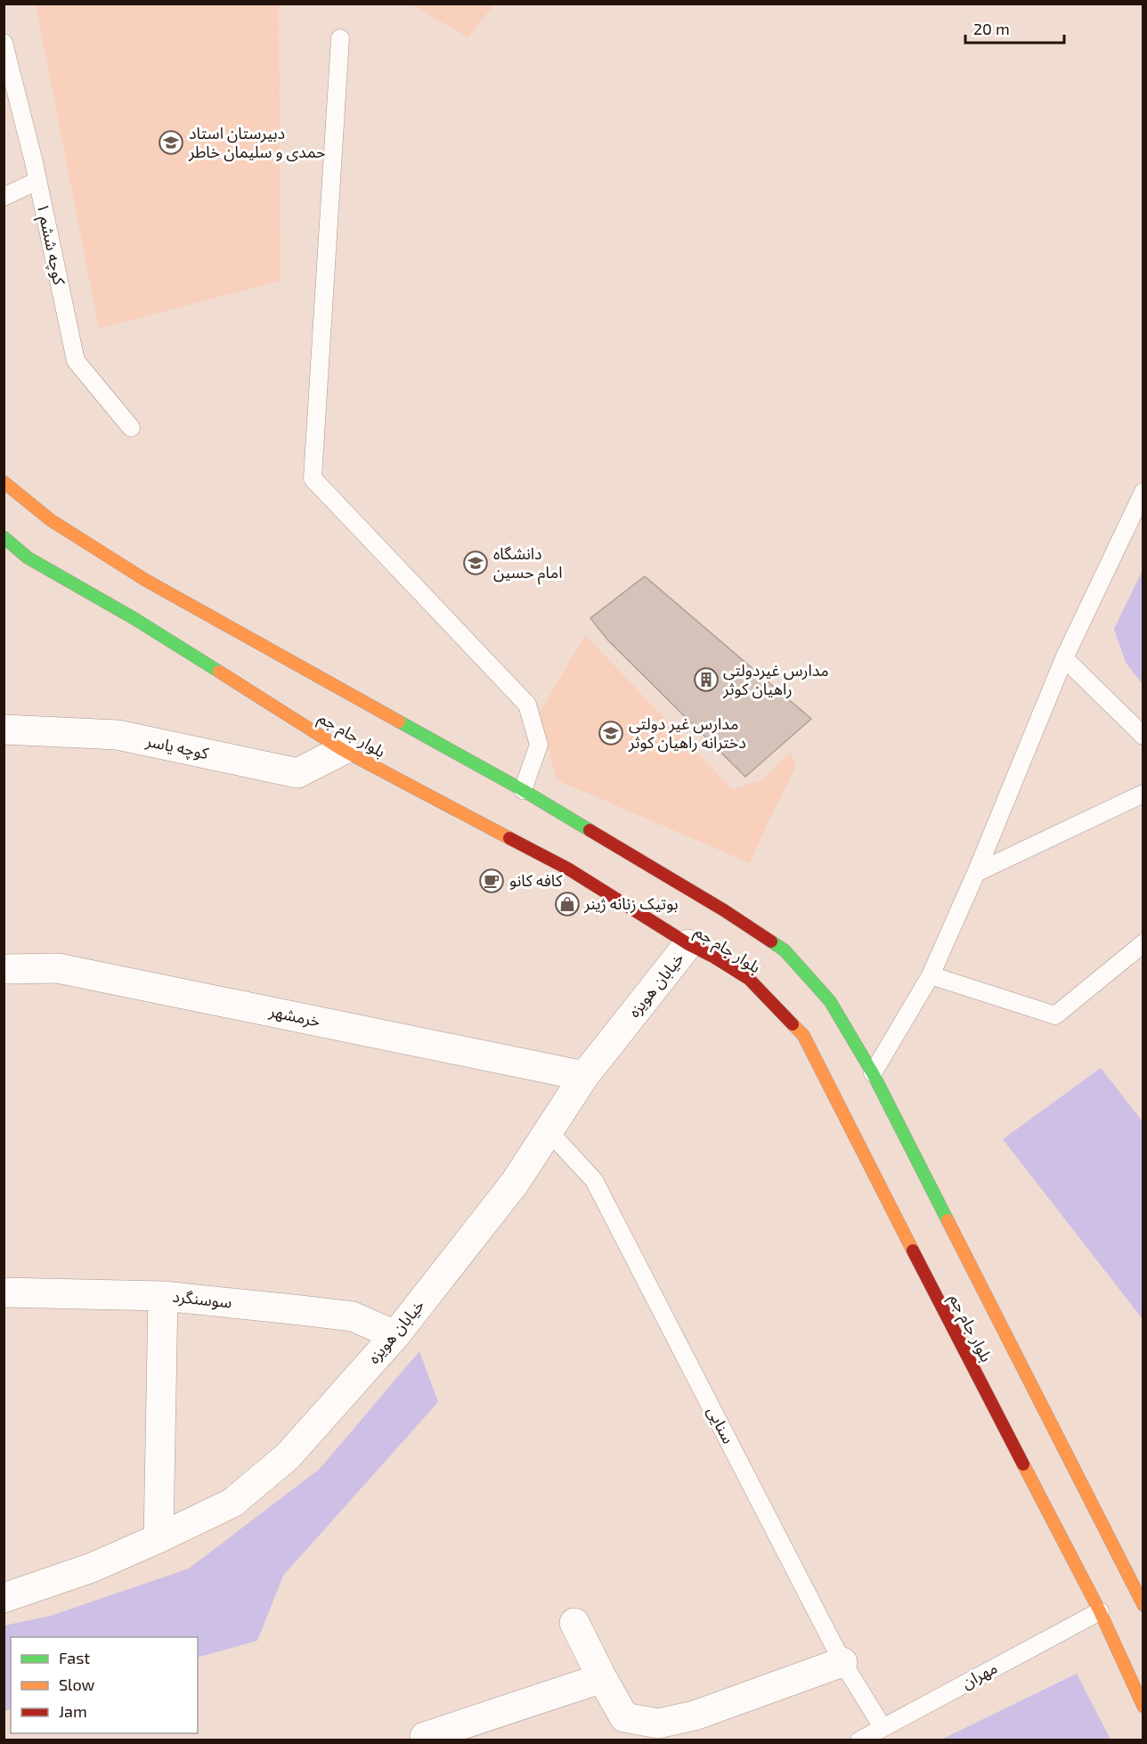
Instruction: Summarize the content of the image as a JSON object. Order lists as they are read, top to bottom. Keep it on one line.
{"streets":{"main road":["بلوار جام جم"],"street":["کوچه یاسر","خیابان هویزه","خرمشهر","سوسنگرد"],"lane":["کوچه ششم ۱","سنایی","مهران"]},"crossings":[["بلوار جام جم","کوچه یاسر"],["بلوار جام جم","خیابان هویزه"],["بلوار جام جم","مهران"],["خیابان هویزه","خرمشهر"],["خیابان هویزه","سوسنگرد"],["خیابان هویزه","سنایی"],["سنایی","مهران"]],"places":{"school or university":["دبیرستان استاد حمدی و سلیمان خاطر","دانشگاه امام حسین","مدارس غیر دولتی دخترانه راهیان کوثر"],"building":["مدارس غیردولتی راهیان کوثر"],"cafe":["کافه کانو"],"shop":["بوتیک زنانه ژینر"]},"legend":["Fast","Slow","Jam"],"scale_bar":"20 m"}
